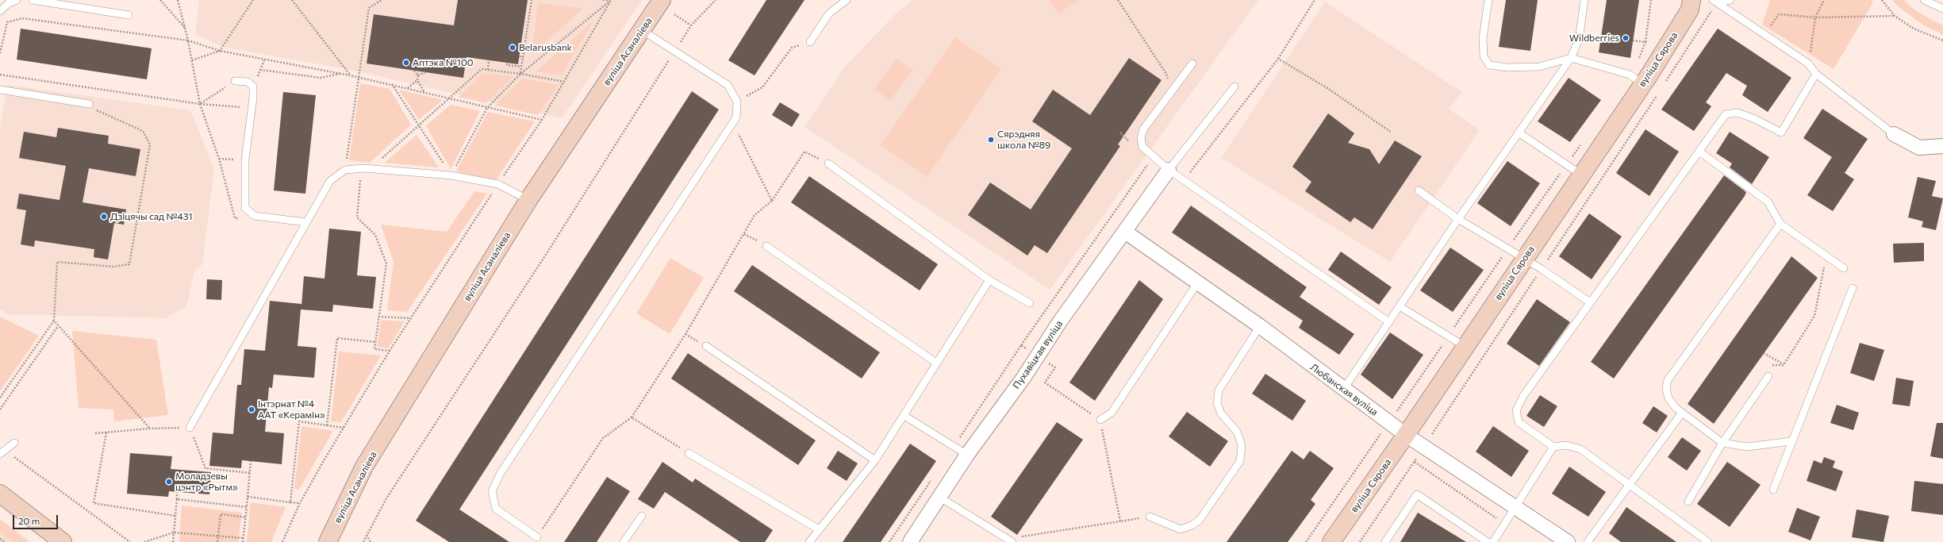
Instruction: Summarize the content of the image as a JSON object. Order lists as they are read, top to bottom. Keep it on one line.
{"streets":{"main road":["вуліца Асаналіева","вуліца Сярова"],"street":["Пухавіцкая вуліца","Любанская вуліца"]},"crossings":[["вуліца Сярова","Любанская вуліца"],["Пухавіцкая вуліца","Любанская вуліца"]],"places":["Wildberries","Belarusbank","Аптэка №100","Сярэдняя школа №89","Дзіцячы сад №431","Інтэрнат №4 ААТ «Керамін»","Моладзевы цэнтр «Рытм»"],"scale_bar":"20 m"}
